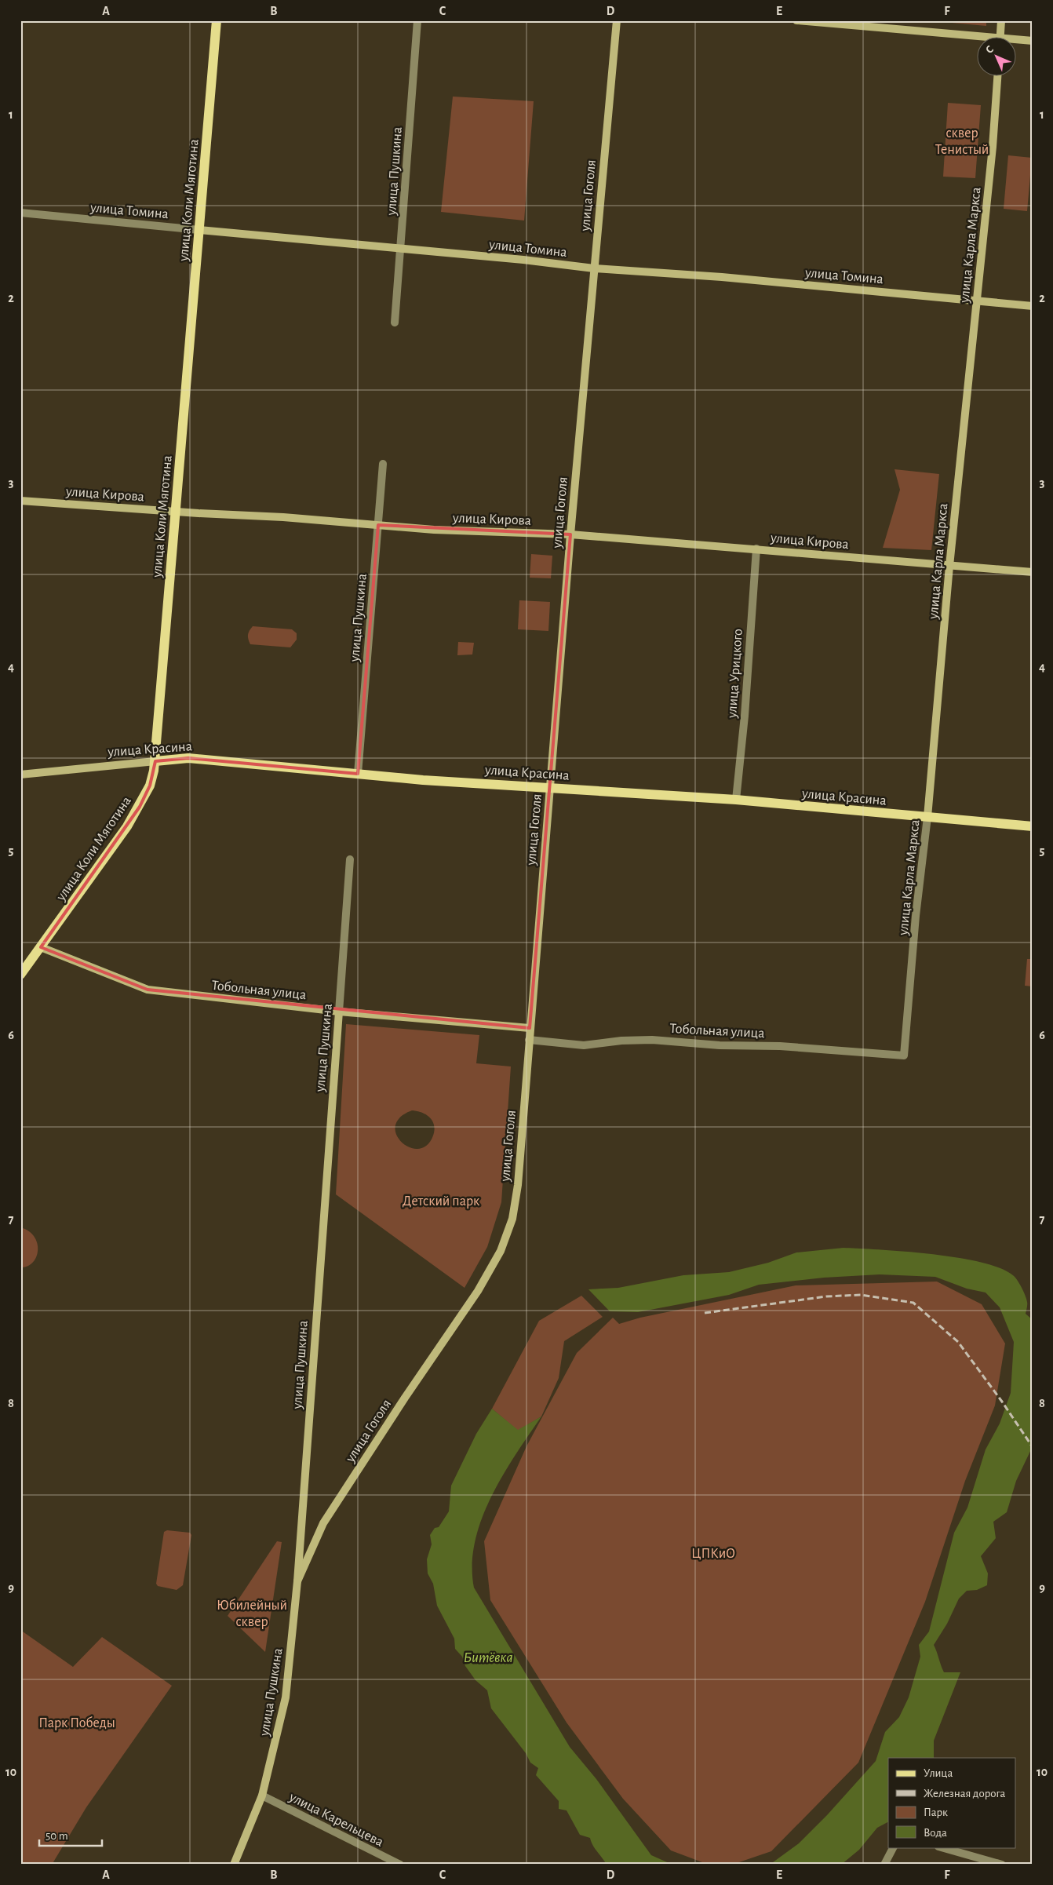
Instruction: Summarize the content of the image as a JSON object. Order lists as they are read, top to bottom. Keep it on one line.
{"streets":{"main road":["улица Коли Мяготина","улица Красина"],"street":["улица Пушкина","улица Гоголя","улица Томина","улица Карла Маркса","улица Кирова","улица Урицкого","Тобольная улица","улица Карельцева"]},"crossings":[["улица Пушкина","улица Гоголя"],["улица Пушкина","улица Томина"],["улица Пушкина","улица Кирова"],["улица Пушкина","улица Красина"],["улица Пушкина","Тобольная улица"],["улица Пушкина","улица Карельцева"],["улица Гоголя","улица Томина"],["улица Гоголя","улица Кирова"],["улица Гоголя","улица Красина"],["улица Гоголя","Тобольная улица"],["улица Коли Мяготина","улица Томина"],["улица Коли Мяготина","улица Кирова"],["улица Коли Мяготина","улица Красина"],["улица Коли Мяготина","Тобольная улица"],["улица Томина","улица Карла Маркса"],["улица Карла Маркса","улица Кирова"],["улица Карла Маркса","улица Красина"],["улица Карла Маркса","Тобольная улица"],["улица Кирова","улица Урицкого"],["улица Урицкого","улица Красина"]],"water":["Битёвка"],"parks":["сквер Тенистый","Детский парк","ЦПКиО","Юбилейный сквер","Парк Победы"],"legend":["Улица","Железная дорога","Парк","Вода"],"scale_bar":"50 m","north":"top left","grid":{"columns":["A","B","C","D","E","F"],"rows":["1","2","3","4","5","6","7","8","9","10"]}}
